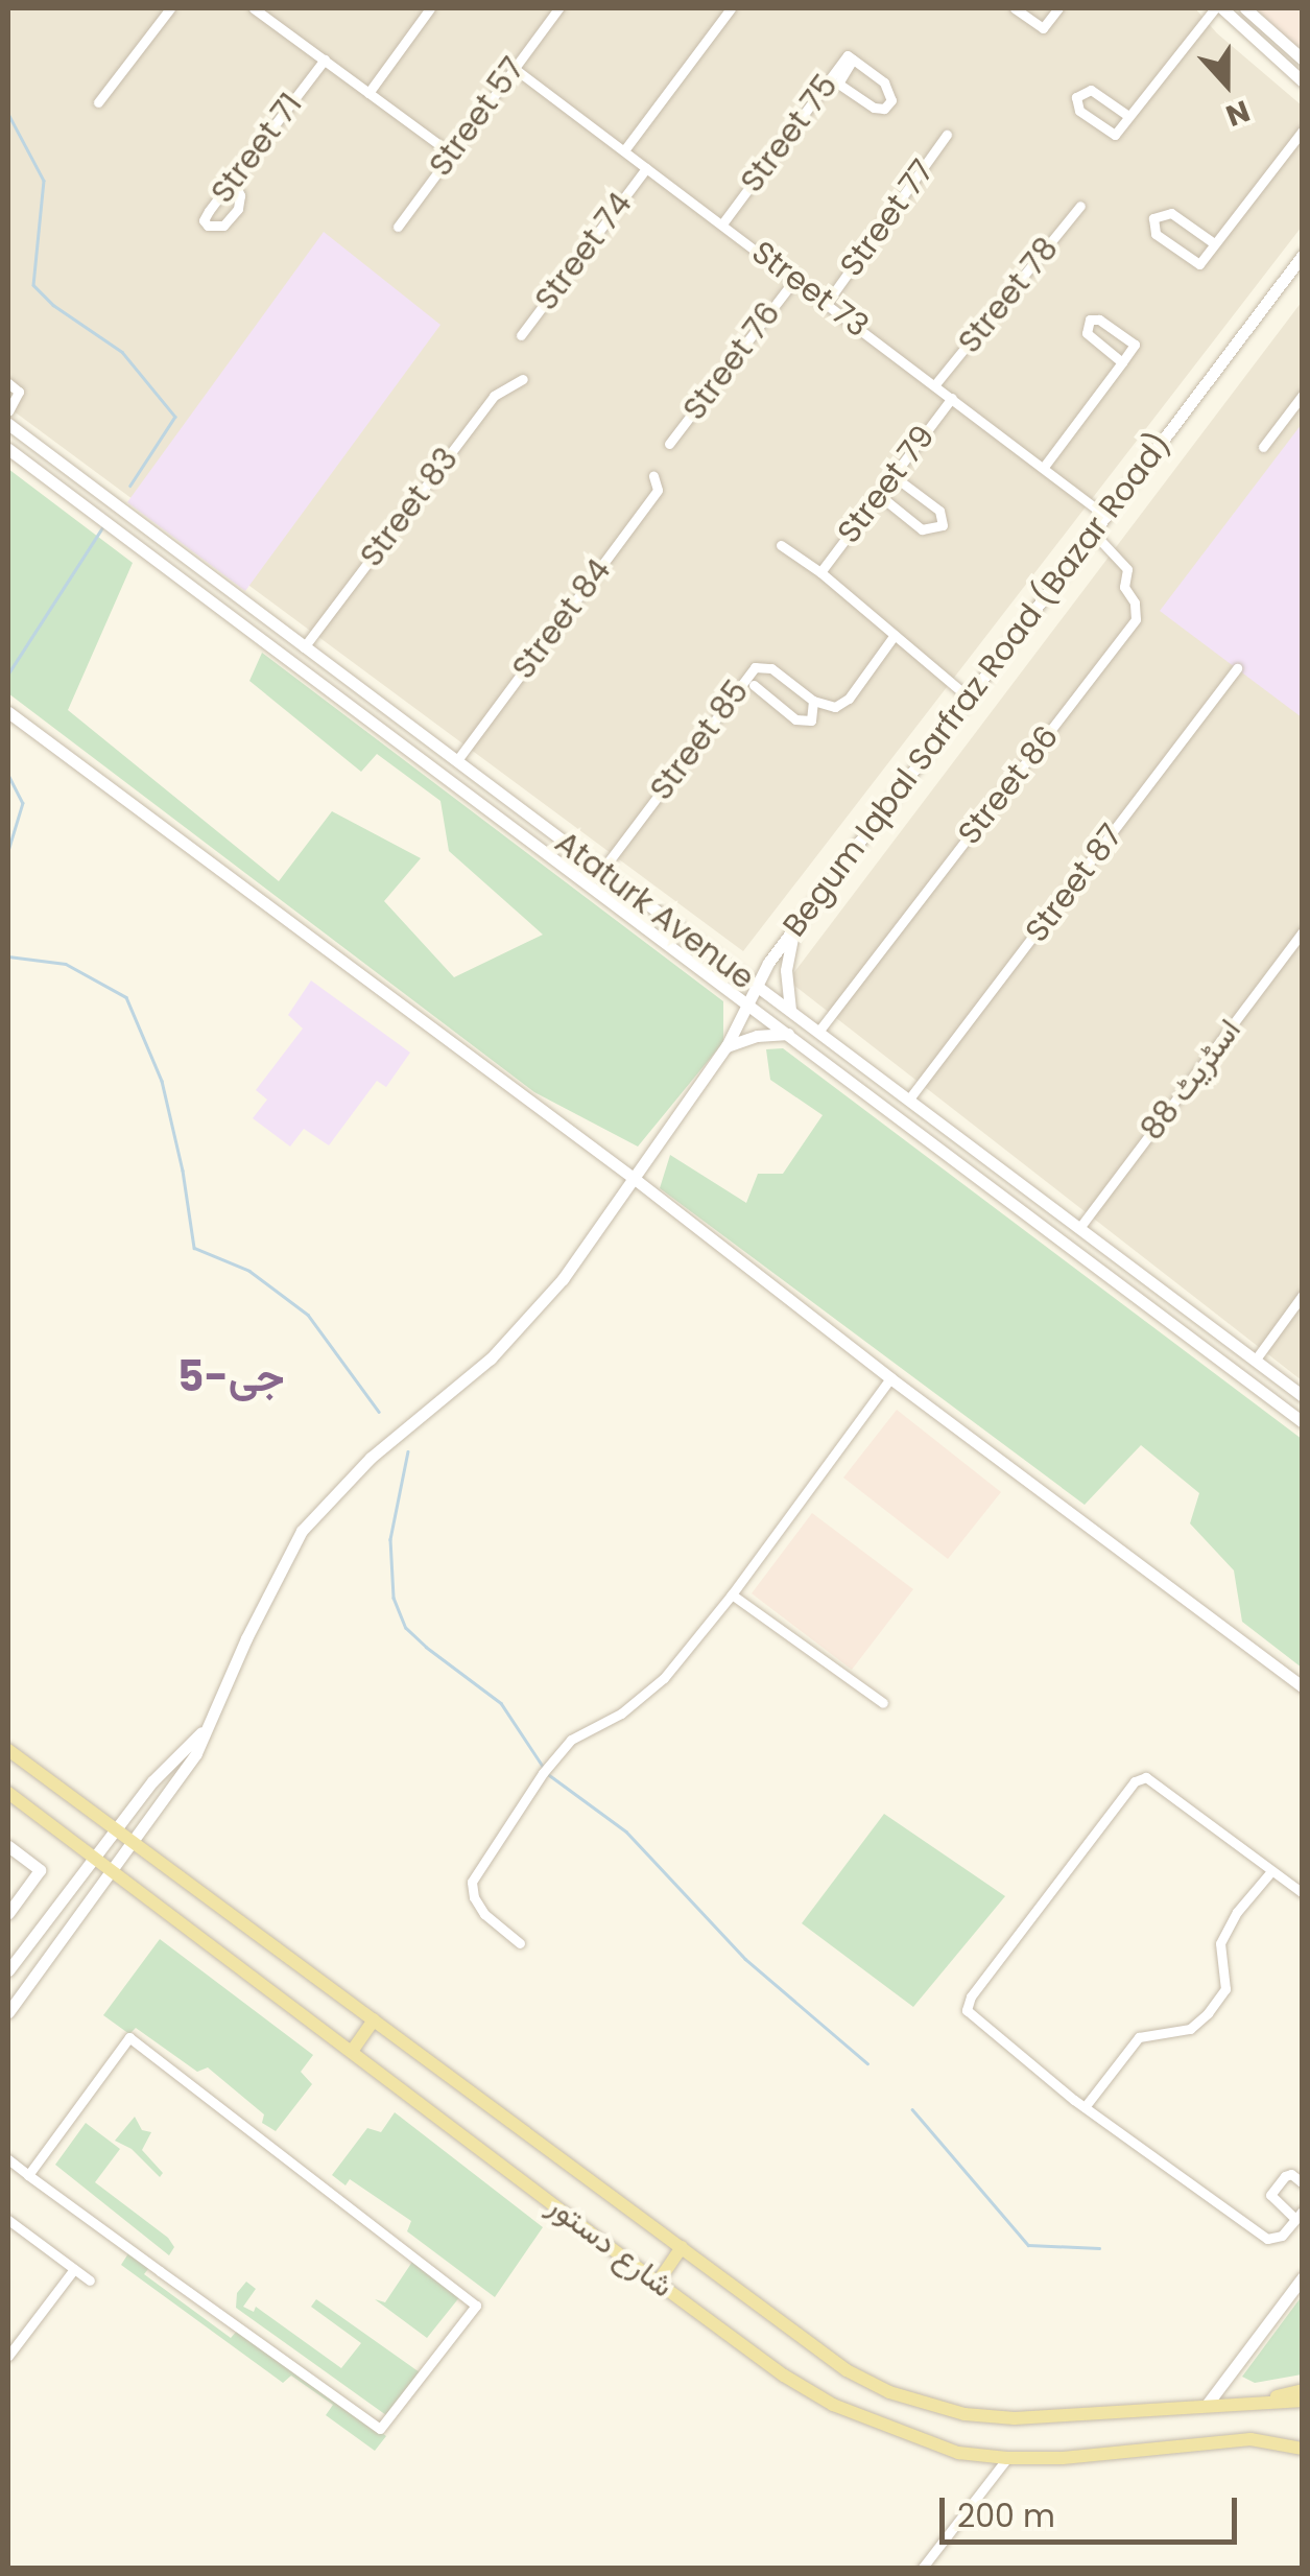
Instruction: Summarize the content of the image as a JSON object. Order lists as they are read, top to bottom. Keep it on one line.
{"streets":{"main road":["شارع دستور"],"street":["Street 57","Street 75","Street 71","Street 77","Street 74","Street 73","Street 78","Street 76","Street 79","Street 83","Street 84","Begum Iqbal Sarfraz Road (Bazar Road)","Street 85","Street 86","Street 87","Ataturk Avenue","اسٹریٹ 88"]},"crossings":[["Street 57","Street 73"],["Street 75","Street 73"],["Street 77","Street 73"],["Street 74","Street 73"],["Street 73","Street 78"],["Street 73","Street 76"],["Street 73","Street 79"],["Street 73","Begum Iqbal Sarfraz Road (Bazar Road)"],["Street 83","Ataturk Avenue"],["Street 84","Ataturk Avenue"],["Begum Iqbal Sarfraz Road (Bazar Road)","Street 86"],["Begum Iqbal Sarfraz Road (Bazar Road)","Ataturk Avenue"],["Begum Iqbal Sarfraz Road (Bazar Road)","شارع دستور"],["Street 85","Ataturk Avenue"],["Street 86","Ataturk Avenue"],["Street 87","Ataturk Avenue"],["Ataturk Avenue","اسٹریٹ 88"]],"districts":["جی-5"],"scale_bar":"200 m","north":"bottom"}
